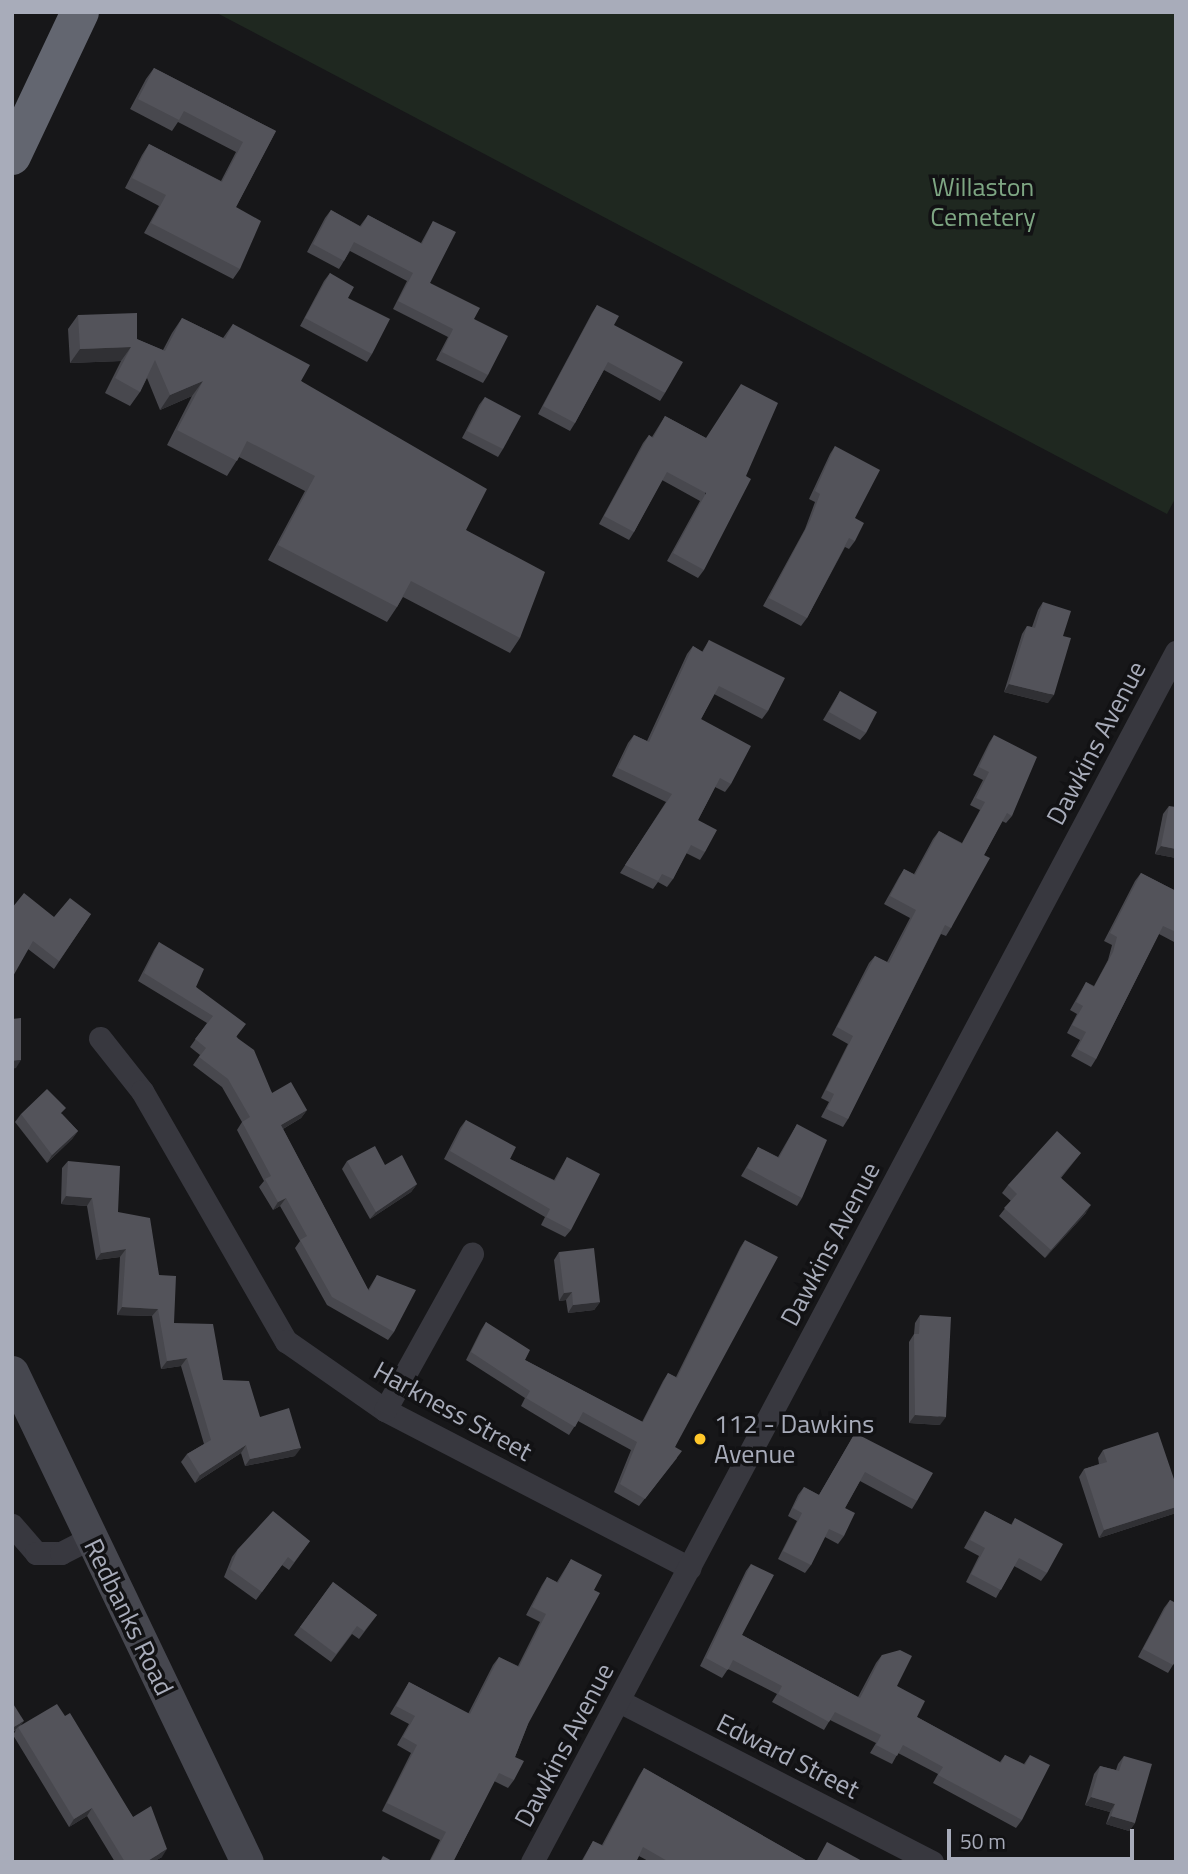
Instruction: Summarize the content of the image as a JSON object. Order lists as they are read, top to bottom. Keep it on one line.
{"streets":{"main road":["Redbanks Road"],"street":["Dawkins Avenue","Harkness Street","Edward Street"]},"crossings":[["Dawkins Avenue","Harkness Street"],["Dawkins Avenue","Edward Street"]],"parks":["Willaston Cemetery"],"places":["112 - Dawkins Avenue"],"scale_bar":"50 m"}
